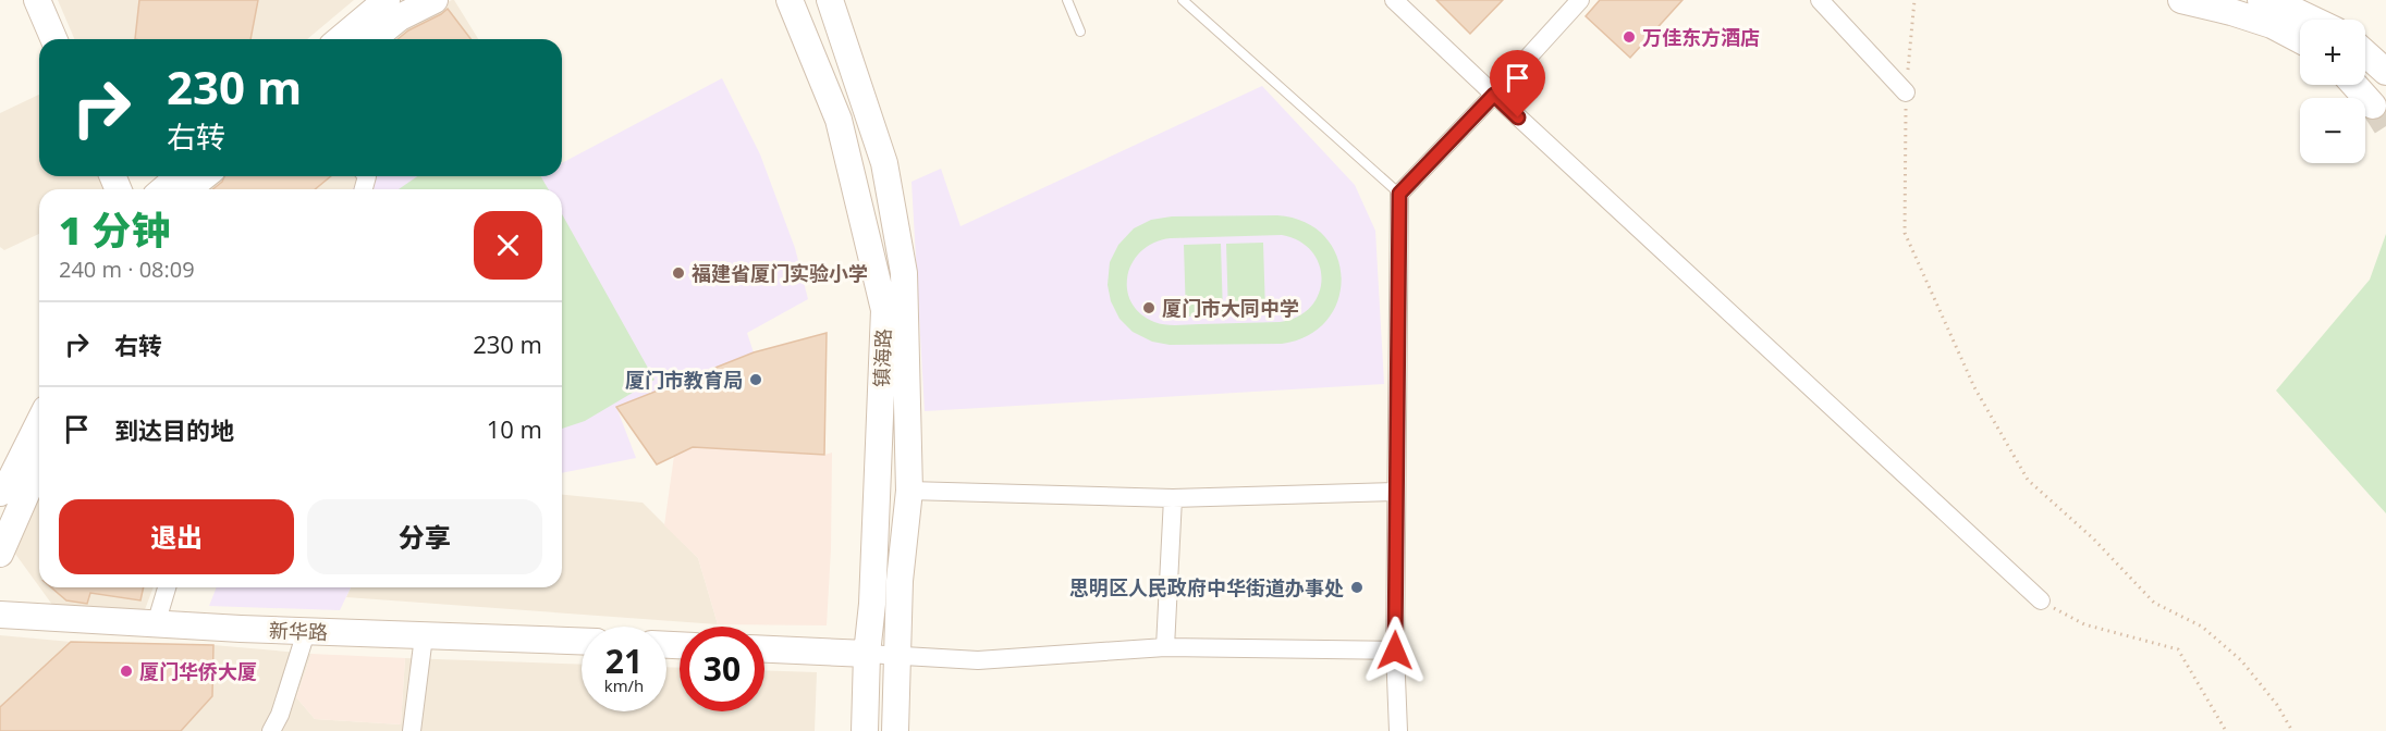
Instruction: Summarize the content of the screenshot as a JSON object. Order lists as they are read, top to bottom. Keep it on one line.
{"streets":{"main road":["镇海路","新华路"]},"places":["万佳东方酒店","福建省厦门实验小学","厦门市大同中学","厦门市教育局","思明区人民政府中华街道办事处","厦门华侨大厦"],"page":{"map_buttons":["+","−"],"turn":["230 m","右转"],"heading":["1 分钟","240 m · 08:09"],"list":[{"name":"右转","value":"230 m"},{"name":"到达目的地","value":"10 m"}],"buttons":["退出","分享"],"speed":"21 km/h","limit":"30"}}
